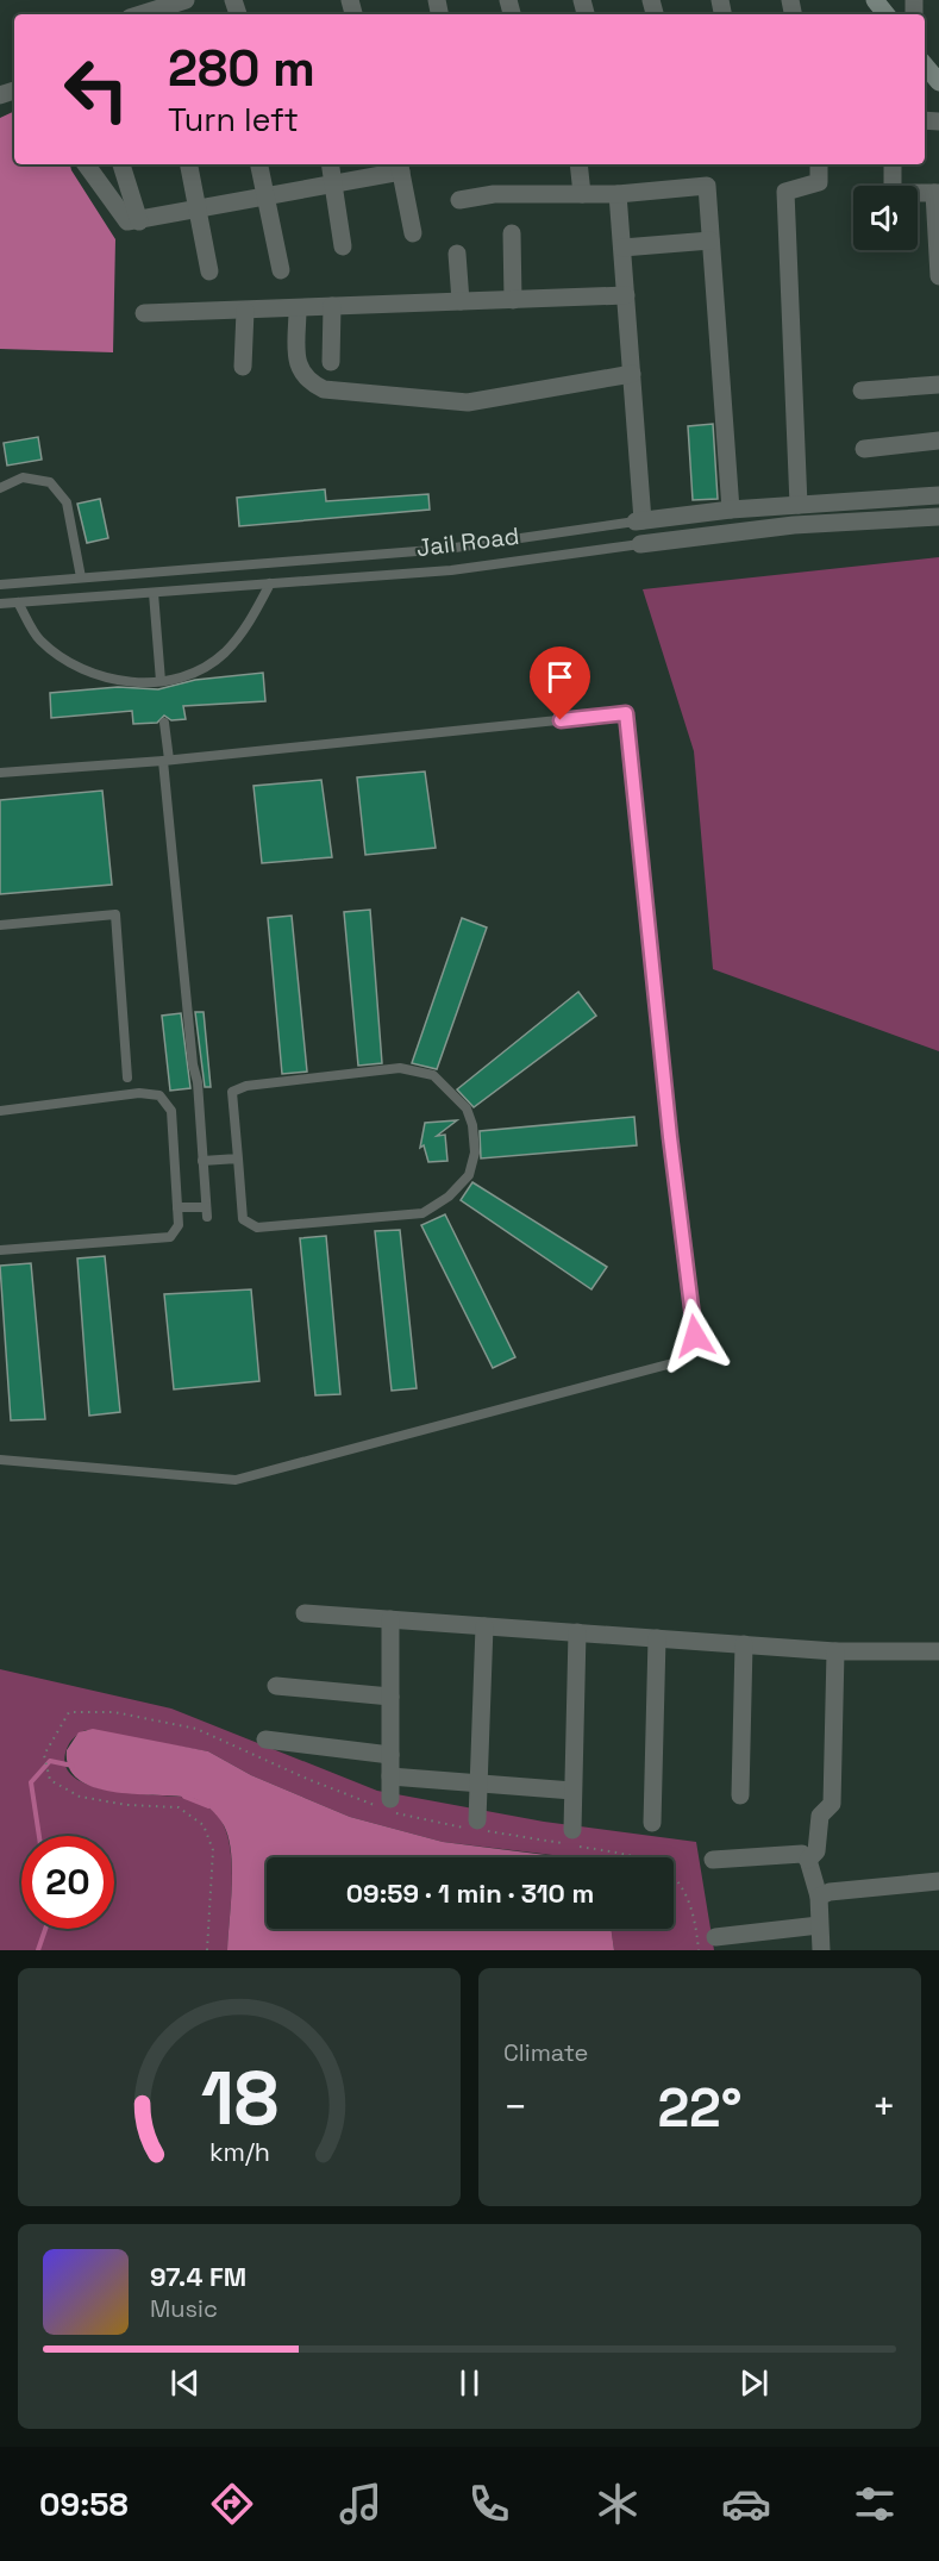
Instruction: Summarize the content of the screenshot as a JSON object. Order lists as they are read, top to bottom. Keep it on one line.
{"streets":{"street":["Jail Road"]},"page":{"turn":["280 m","Turn left"],"limit":"20","trip":"09:59 · 1 min · 310 m","tile":"Climate","heat":["−","22°","+"],"song":["97.4 FM","Music"],"tabs":"09:58","gauge":["18","km/h"]}}
